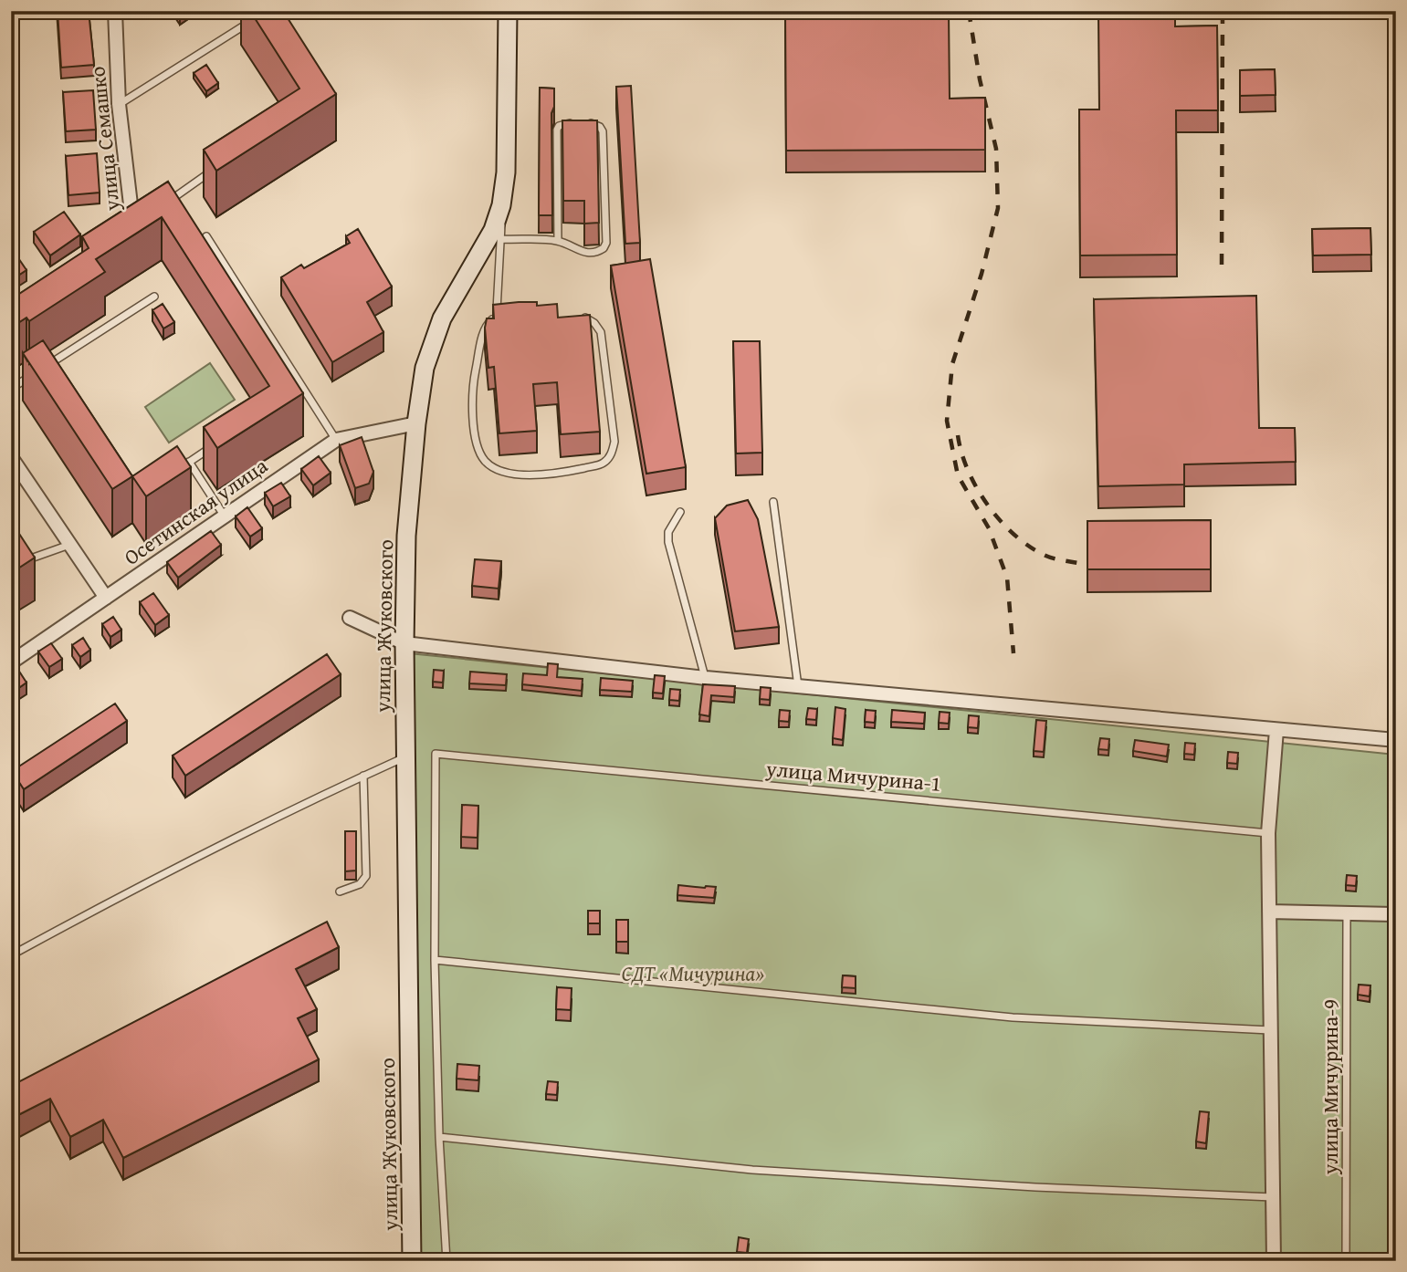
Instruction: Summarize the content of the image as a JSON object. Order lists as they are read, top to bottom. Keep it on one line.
{"streets":{"main road":["улица Жуковского"],"street":["улица Семашко","Осетинская улица"],"lane":["улица Мичурина-1","улица Мичурина-9"]},"crossings":[["Осетинская улица","улица Жуковского"]],"parks":["СДТ «Мичурина»"]}
